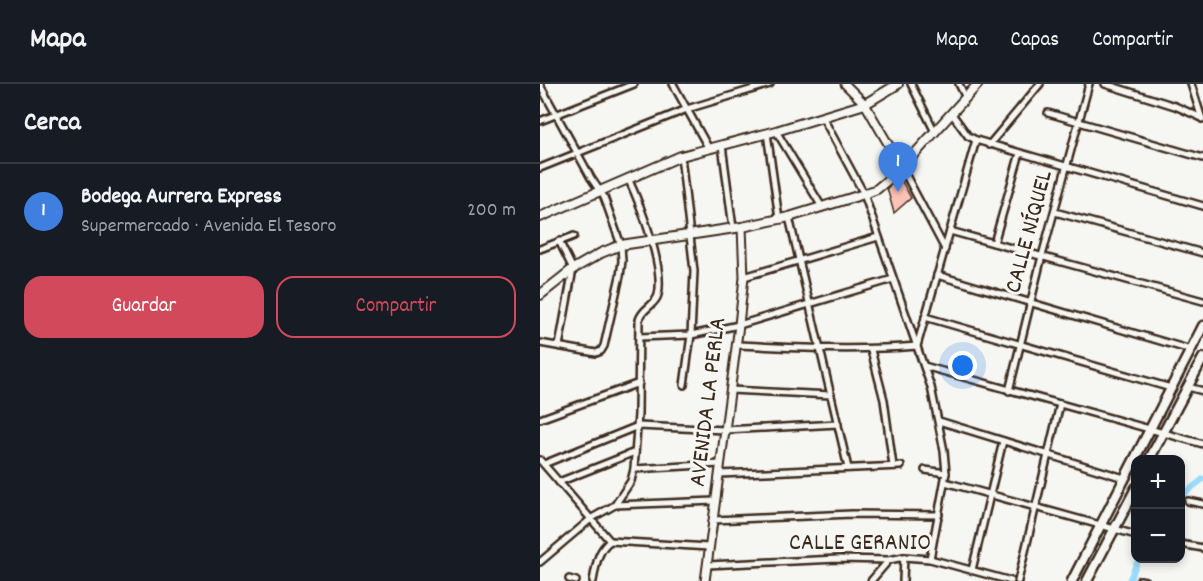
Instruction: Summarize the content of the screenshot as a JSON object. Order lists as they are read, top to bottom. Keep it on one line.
{"streets":{"street":["CALLE NÍQUEL","AVENIDA LA PERLA","CALLE GERANIO"]},"crossings":[["AVENIDA LA PERLA","CALLE GERANIO"]],"page":{"header":"Mapa","nav":["Mapa","Capas","Compartir"],"heading":"Cerca","pins":"1","list":[{"mark":"1","name":"Bodega Aurrera Express","note":"Supermercado · Avenida El Tesoro","value":"200 m"}],"buttons":["Guardar","Compartir"],"map_buttons":["+","−"]}}
